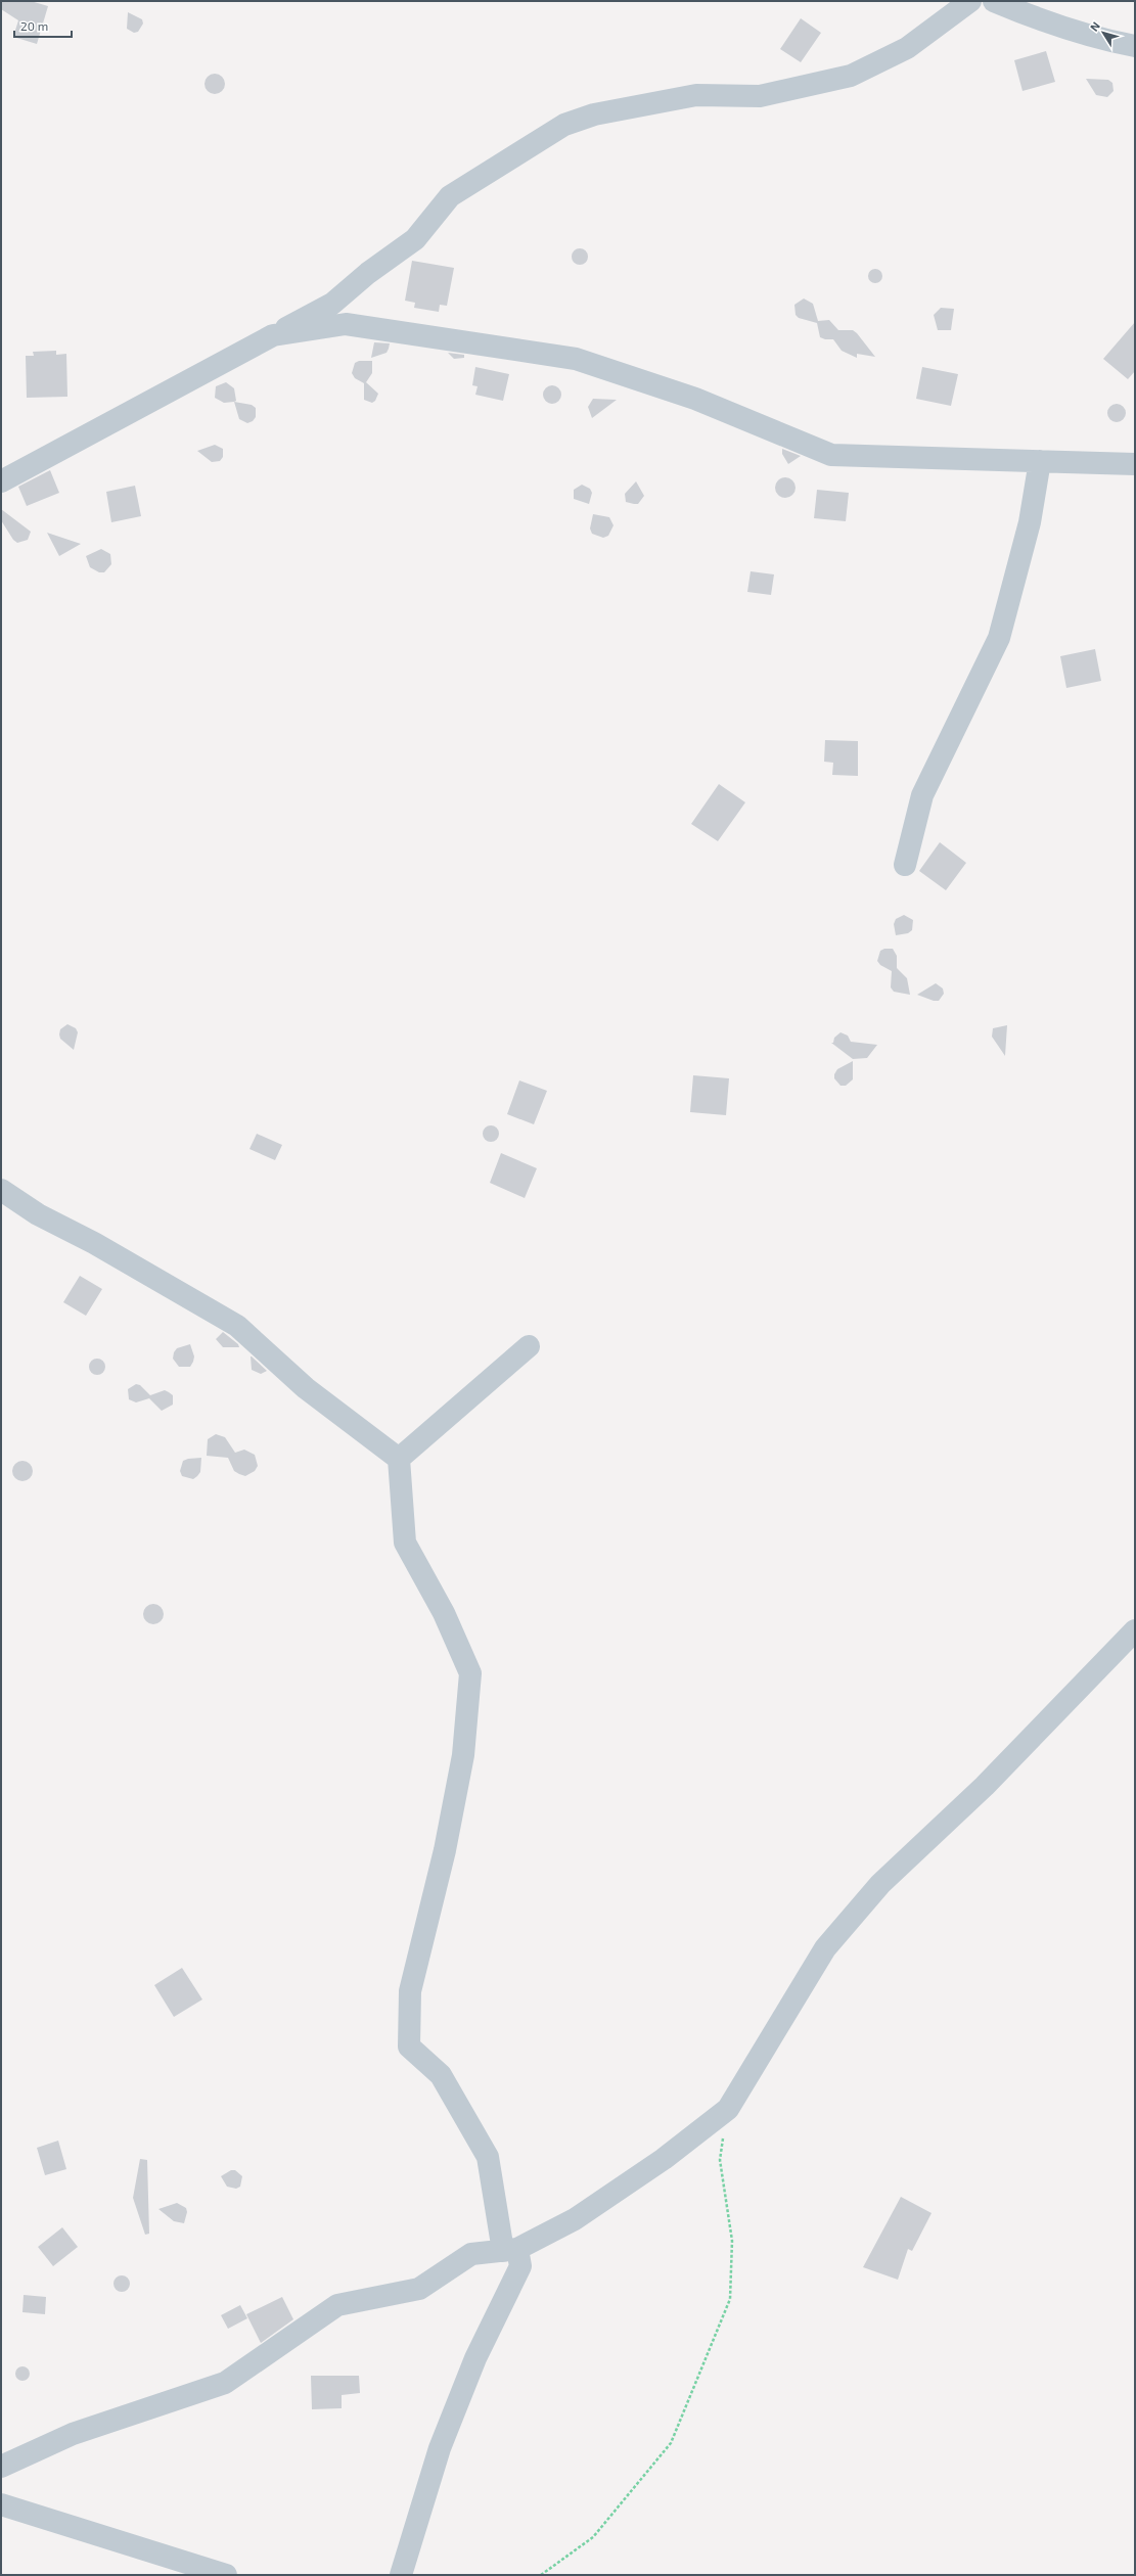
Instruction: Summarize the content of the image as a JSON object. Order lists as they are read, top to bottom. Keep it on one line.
{"scale_bar":"20 m","north":"top left"}
